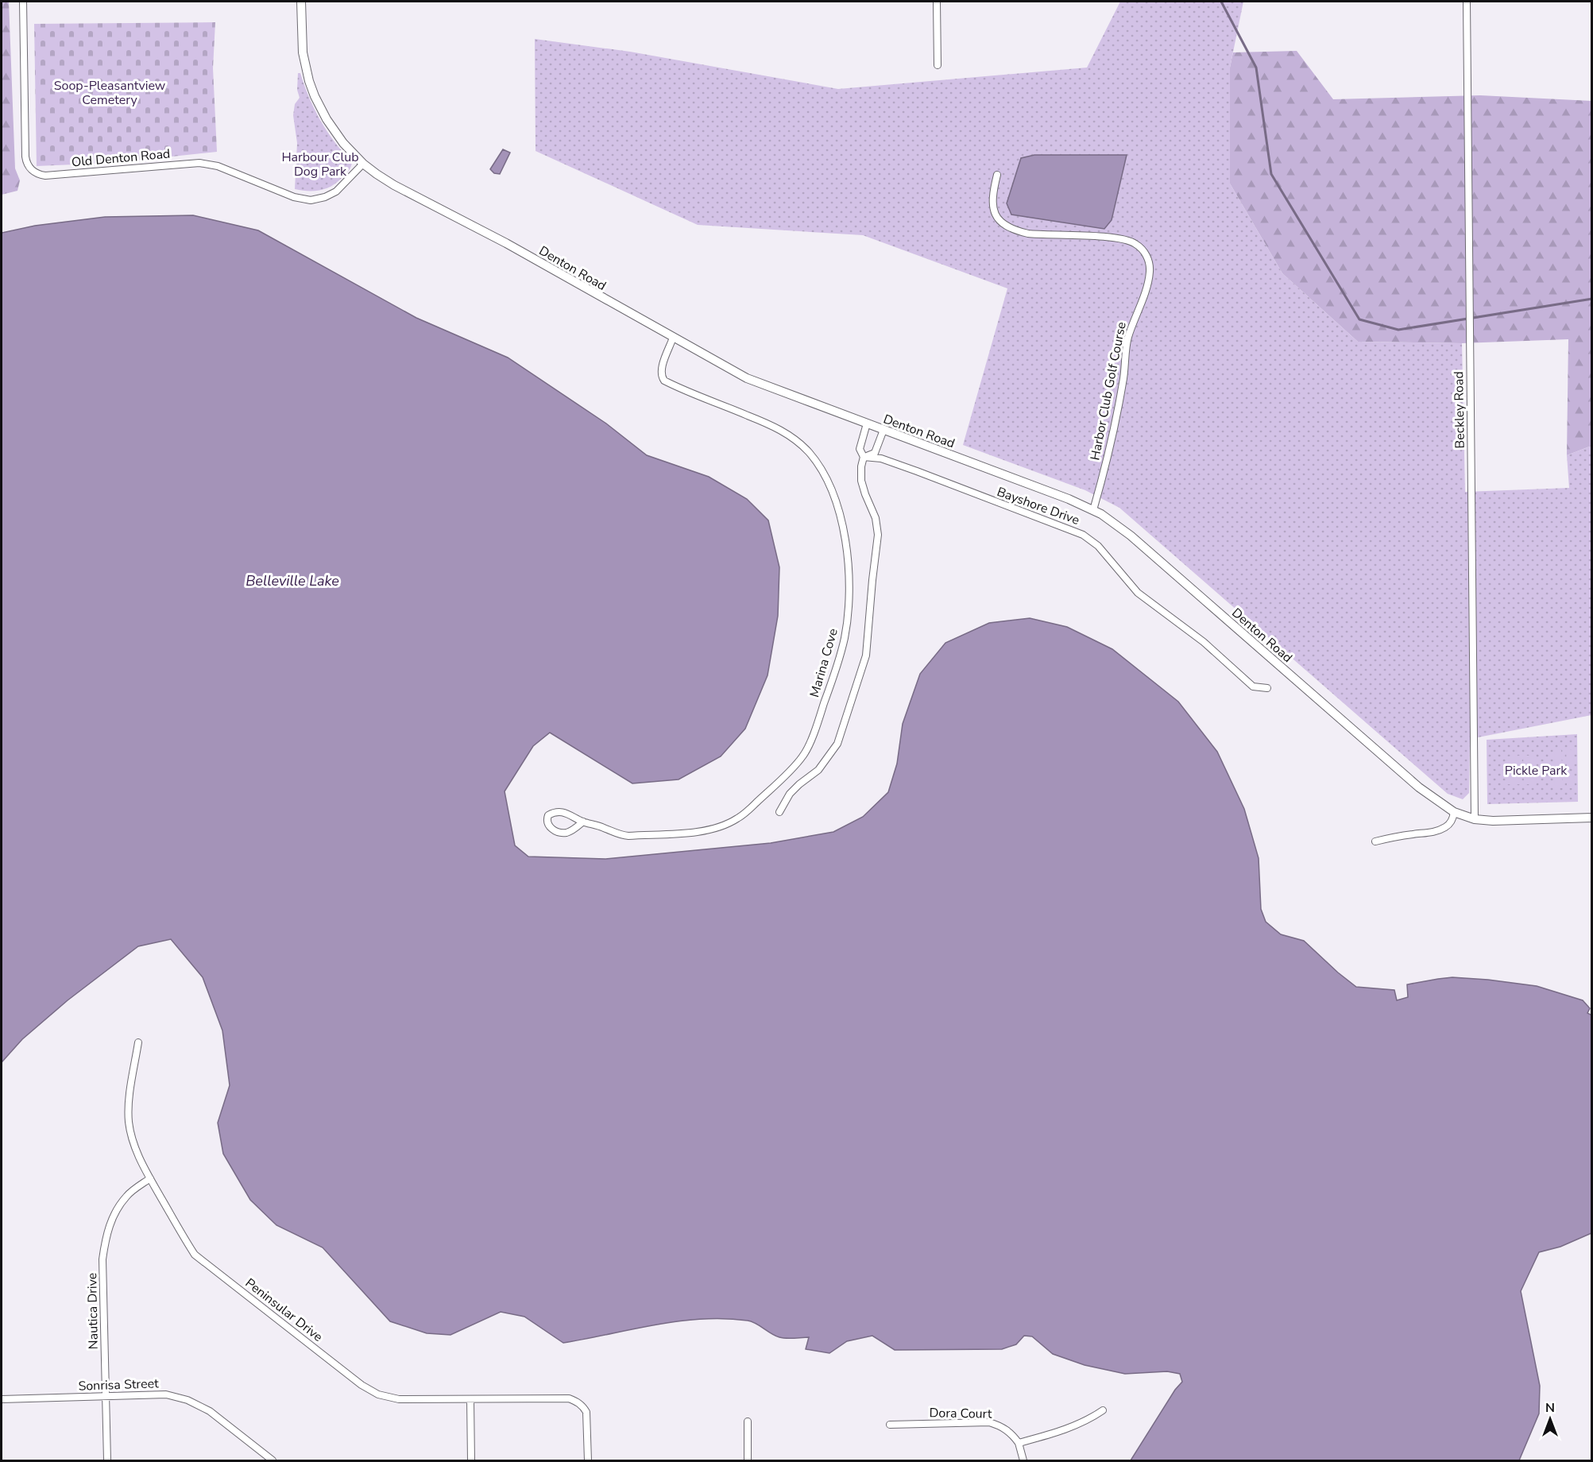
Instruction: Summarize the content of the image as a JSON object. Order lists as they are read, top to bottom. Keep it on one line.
{"streets":{"street":["Old Denton Road","Denton Road","Harbor Club Golf Course","Beckley Road","Bayshore Drive","Marina Cove","Peninsular Drive","Nautica Drive","Sonrisa Street","Dora Court"]},"crossings":[["Old Denton Road","Denton Road"],["Denton Road","Harbor Club Golf Course"],["Denton Road","Beckley Road"],["Denton Road","Marina Cove"],["Peninsular Drive","Nautica Drive"],["Nautica Drive","Sonrisa Street"]],"water":["Belleville Lake"],"parks":["Soop-Pleasantview Cemetery","Harbour Club Dog Park","Pickle Park"],"north":"top"}
